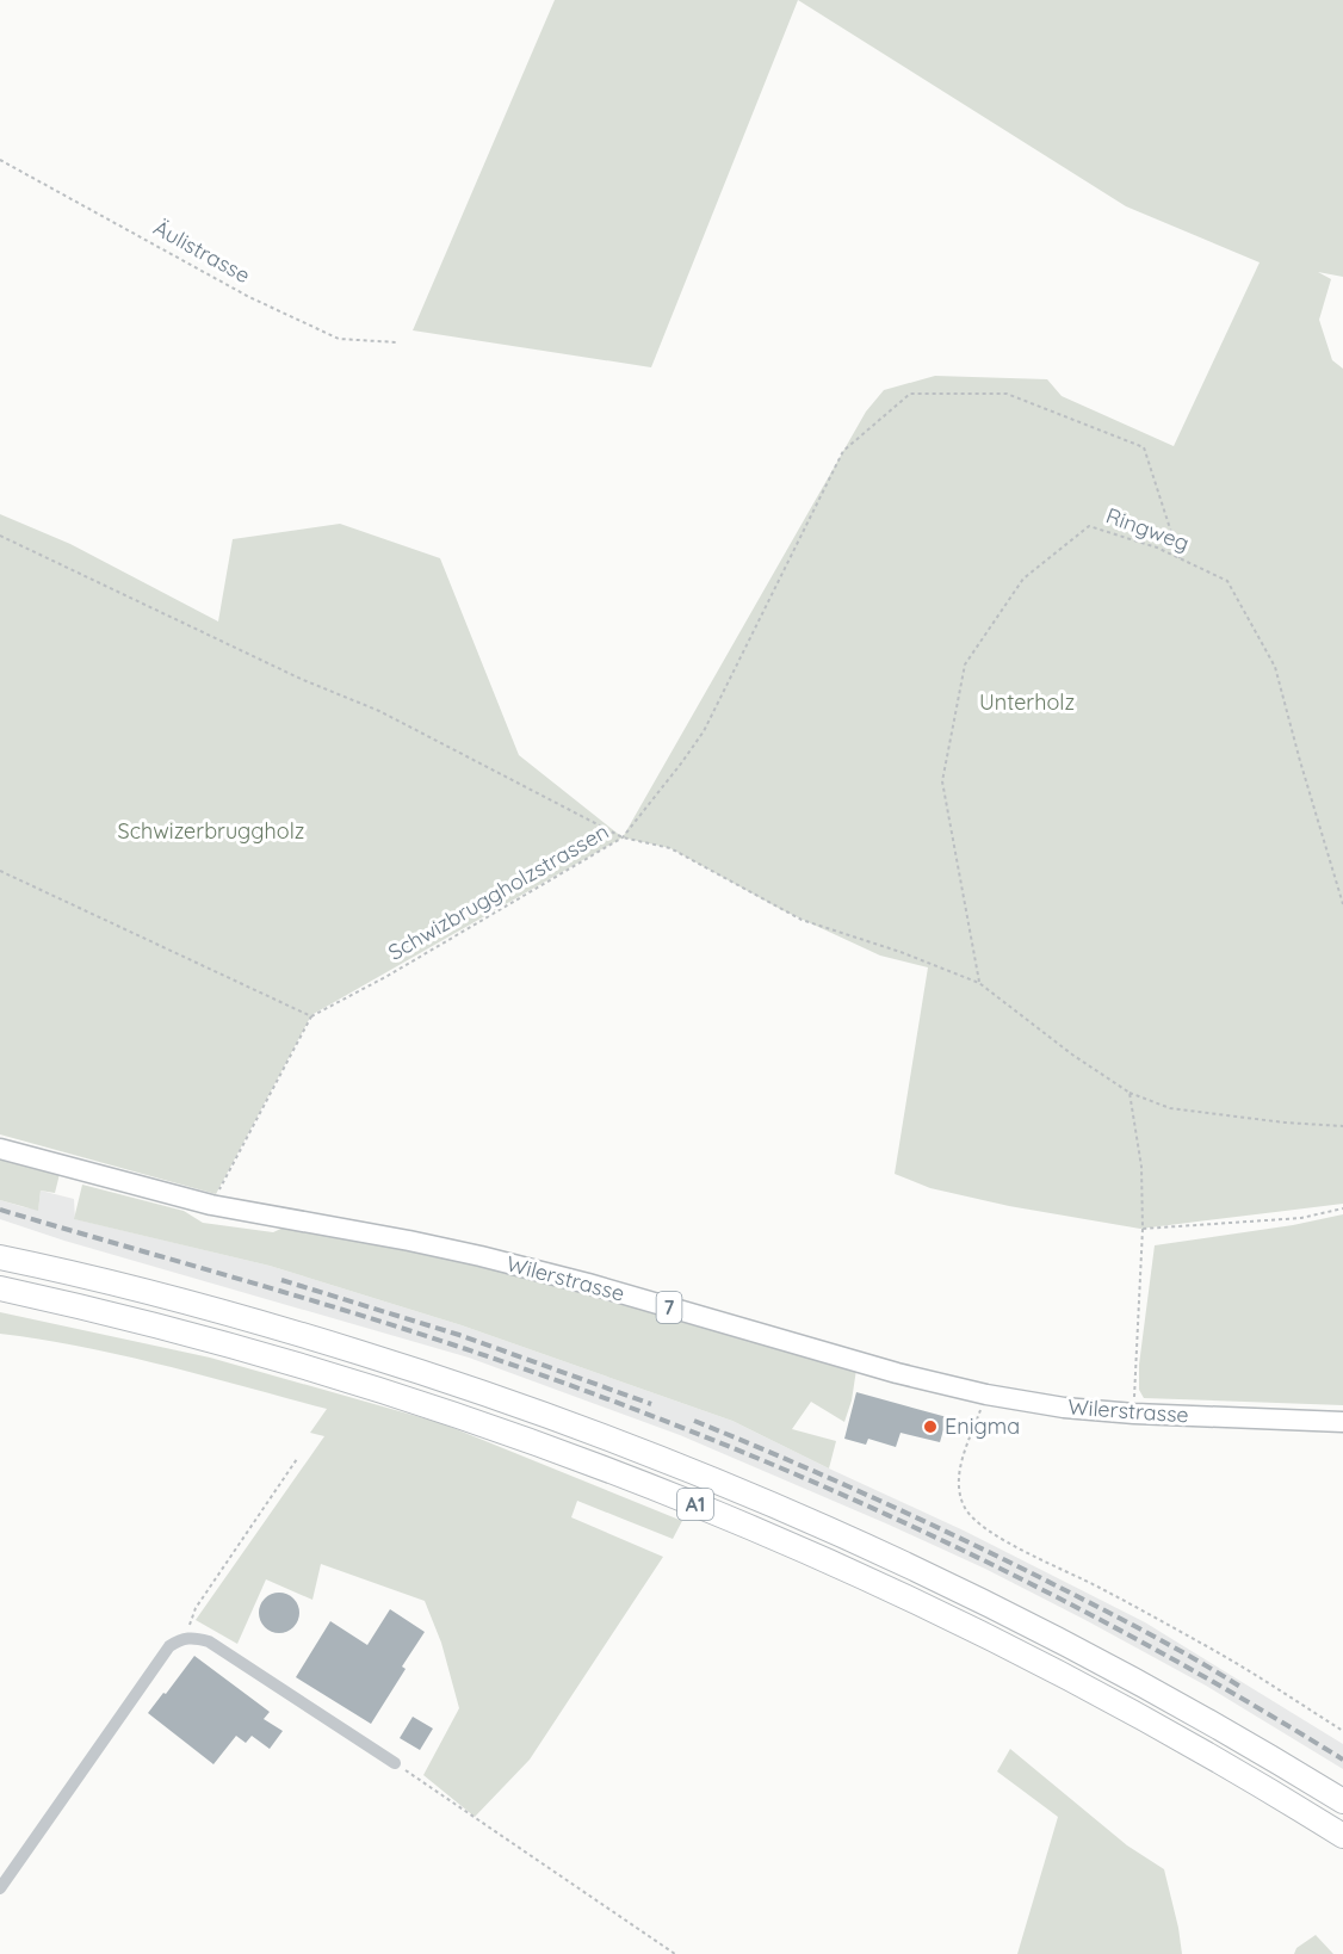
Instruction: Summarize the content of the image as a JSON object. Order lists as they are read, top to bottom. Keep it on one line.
{"streets":{"highway":["A1"],"main road":["Wilerstrasse","7"],"path":["Äulistrasse","Ringweg","Schwizbruggholzstrassen"]},"crossings":[["Ringweg","Schwizbruggholzstrassen"]],"parks":["Unterholz","Schwizerbruggholz"],"places":["Enigma"]}
